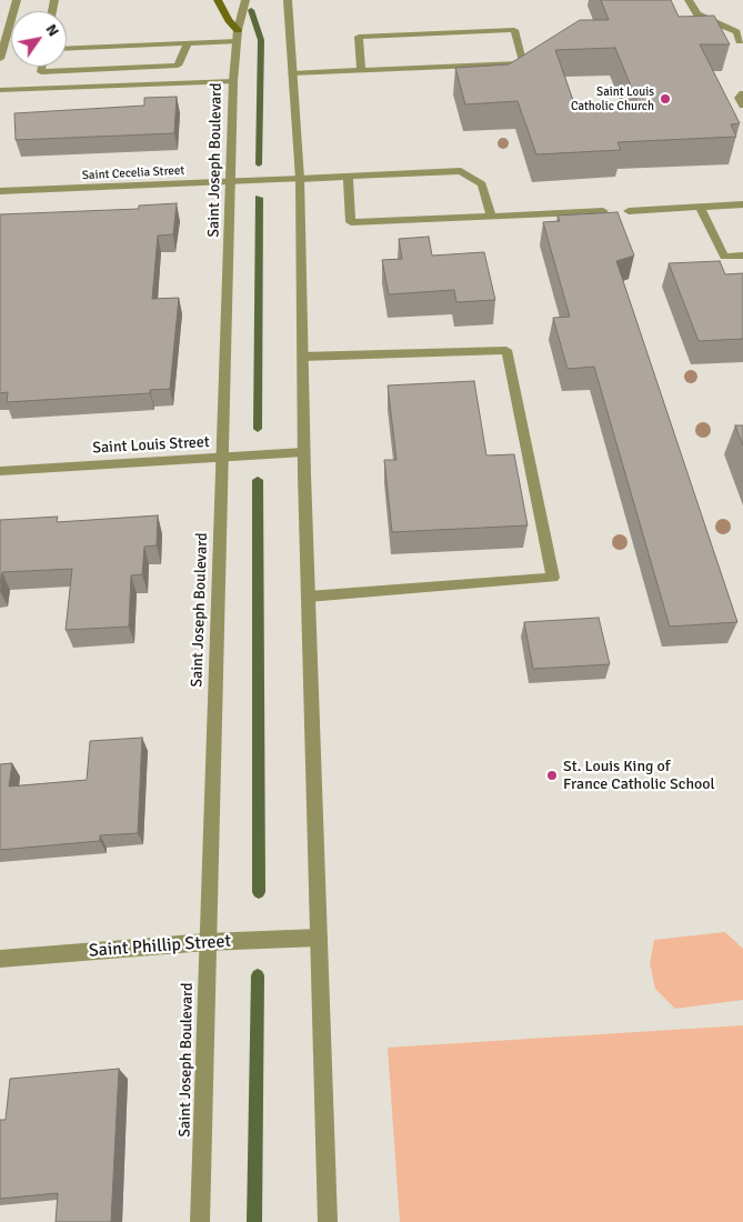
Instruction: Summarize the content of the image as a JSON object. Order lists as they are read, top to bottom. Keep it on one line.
{"streets":{"street":["Saint Joseph Boulevard","Saint Cecelia Street","Saint Louis Street","Saint Phillip Street"]},"crossings":[["Saint Joseph Boulevard","Saint Cecelia Street"],["Saint Joseph Boulevard","Saint Louis Street"],["Saint Joseph Boulevard","Saint Phillip Street"]],"places":["Saint Louis Catholic Church","St. Louis King of France Catholic School"],"north":"top right"}
